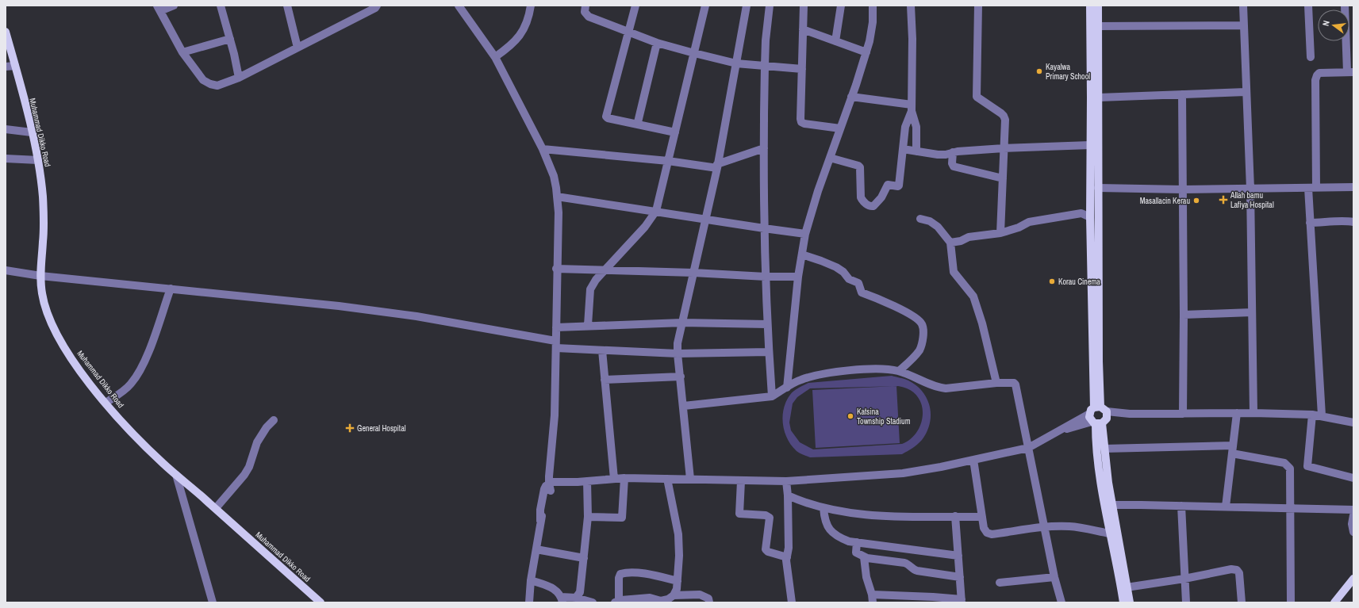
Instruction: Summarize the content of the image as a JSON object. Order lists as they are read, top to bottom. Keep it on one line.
{"streets":{"main road":["Muhammad Dikko Road"]},"places":{"other":["Kayalwa Primary School","Masallacin Kerau","Korau Cinema","Katsina Township Stadium"],"health":["Allah bamu Lafiya Hospital","General Hospital"]},"north":"left"}
